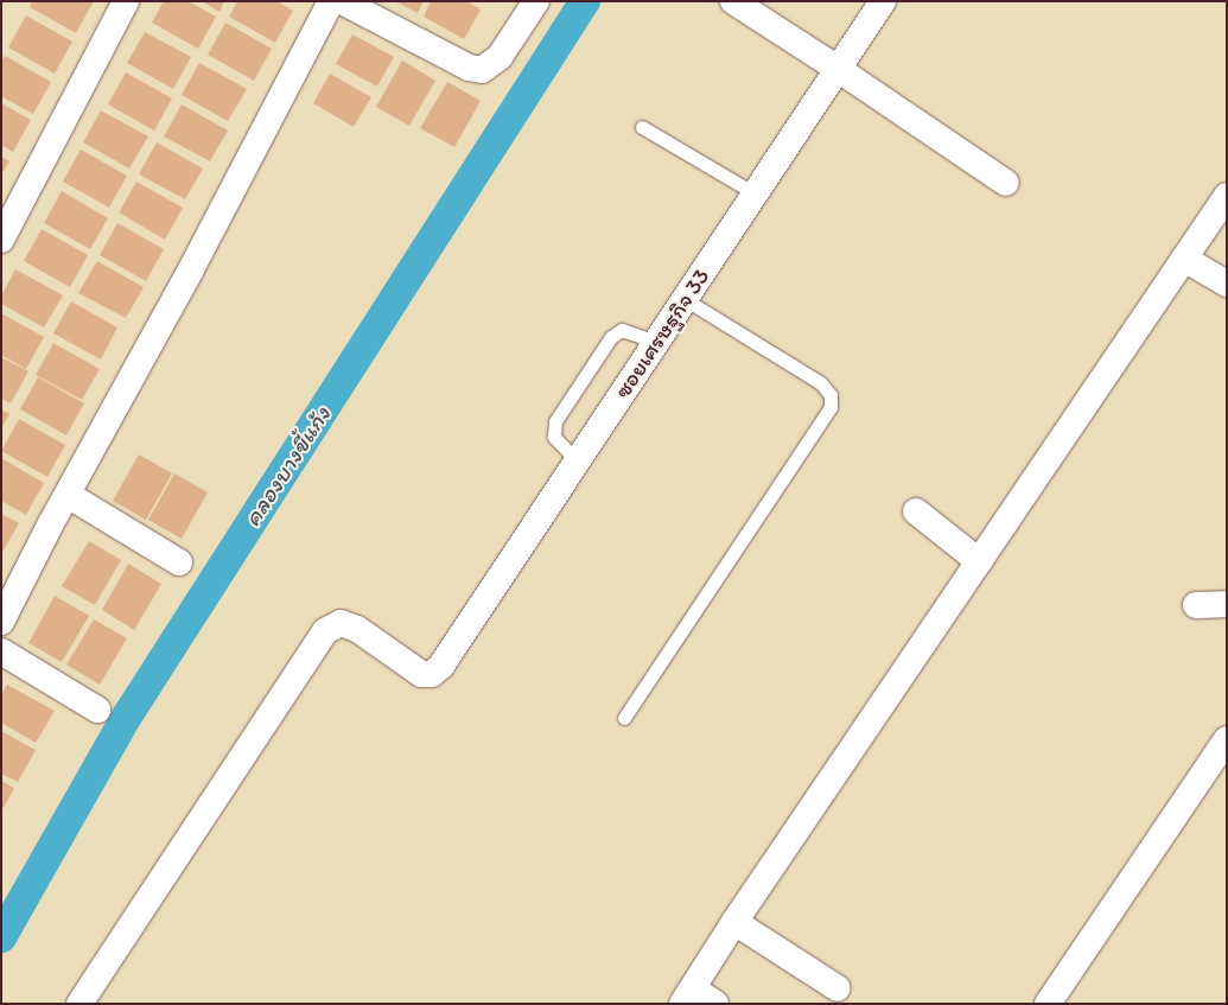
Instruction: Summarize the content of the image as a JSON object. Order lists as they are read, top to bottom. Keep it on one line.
{"streets":{"street":["ซอยเศรษฐกิจ 33"]},"water":["คลองบางขี้แก้ง"]}
